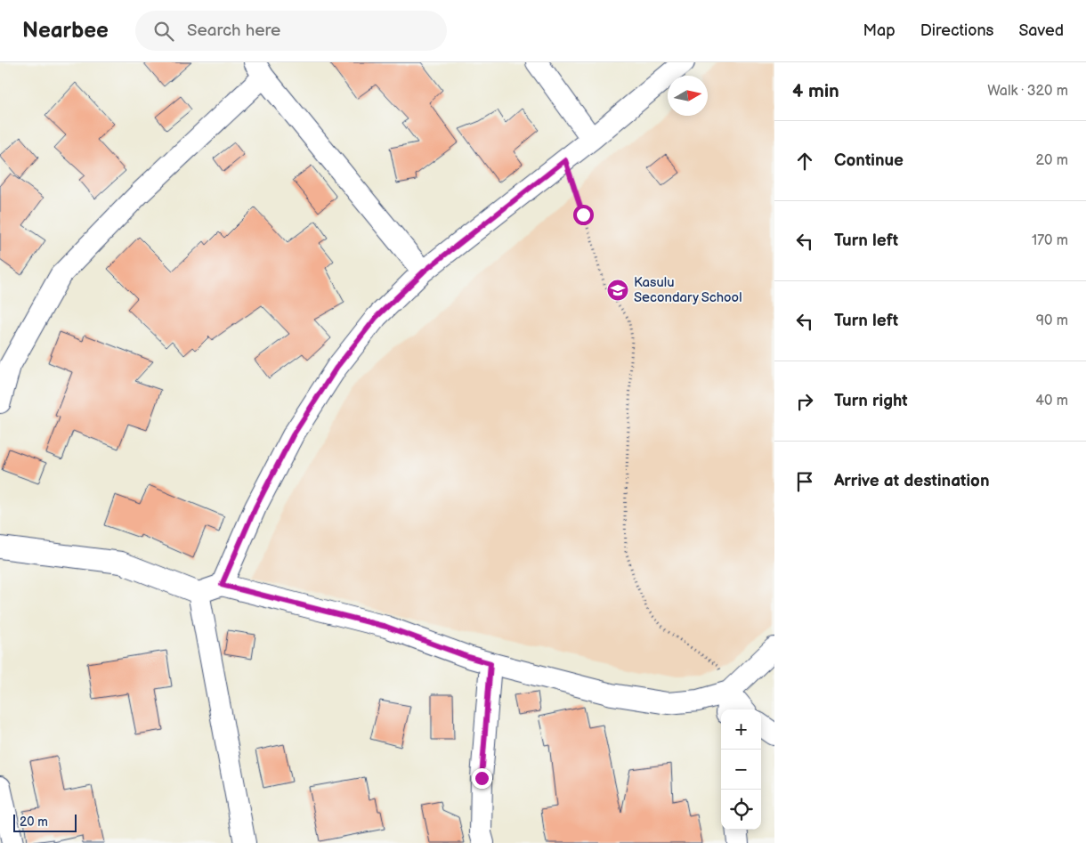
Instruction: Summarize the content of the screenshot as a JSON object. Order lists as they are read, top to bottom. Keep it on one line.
{"places":{"school or university":["Kasulu Secondary School"]},"scale_bar":"20 m","north":"right","page":{"header":"Nearbee","search":"Search here","nav":["Map","Directions","Saved"],"heading":["4 min","Walk · 320 m"],"list":[["Continue","20 m"],["Turn left","170 m"],["Turn left","90 m"],["Turn right","40 m"],"Arrive at destination"],"map_buttons":["+","−"],"scale":"20 m"}}
